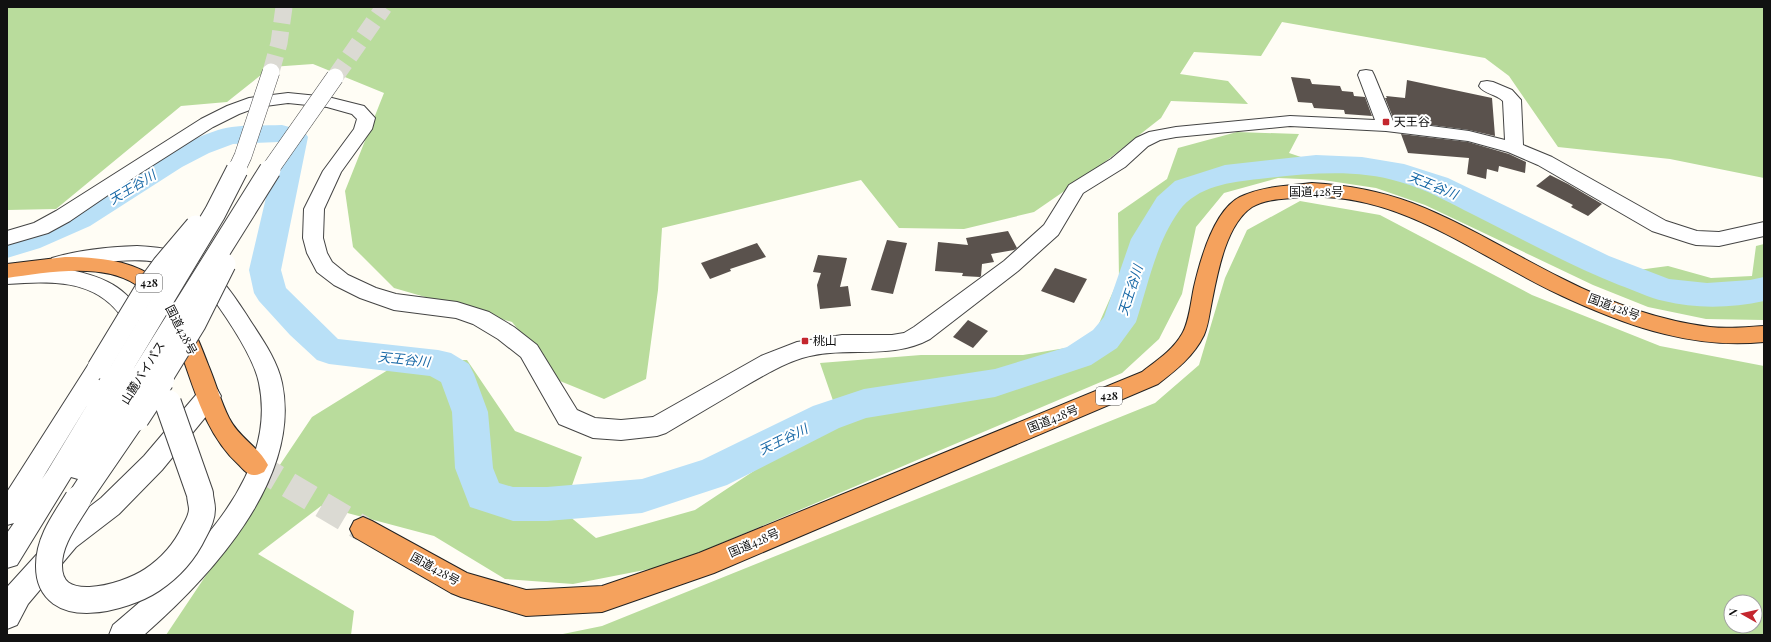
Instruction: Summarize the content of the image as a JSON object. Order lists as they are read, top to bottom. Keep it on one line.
{"streets":{"highway":["国道428号","428"],"street":["山麓バイパス"]},"water":["天王谷川"],"places":{"transit":["天王谷","桃山"]},"north":"left"}
